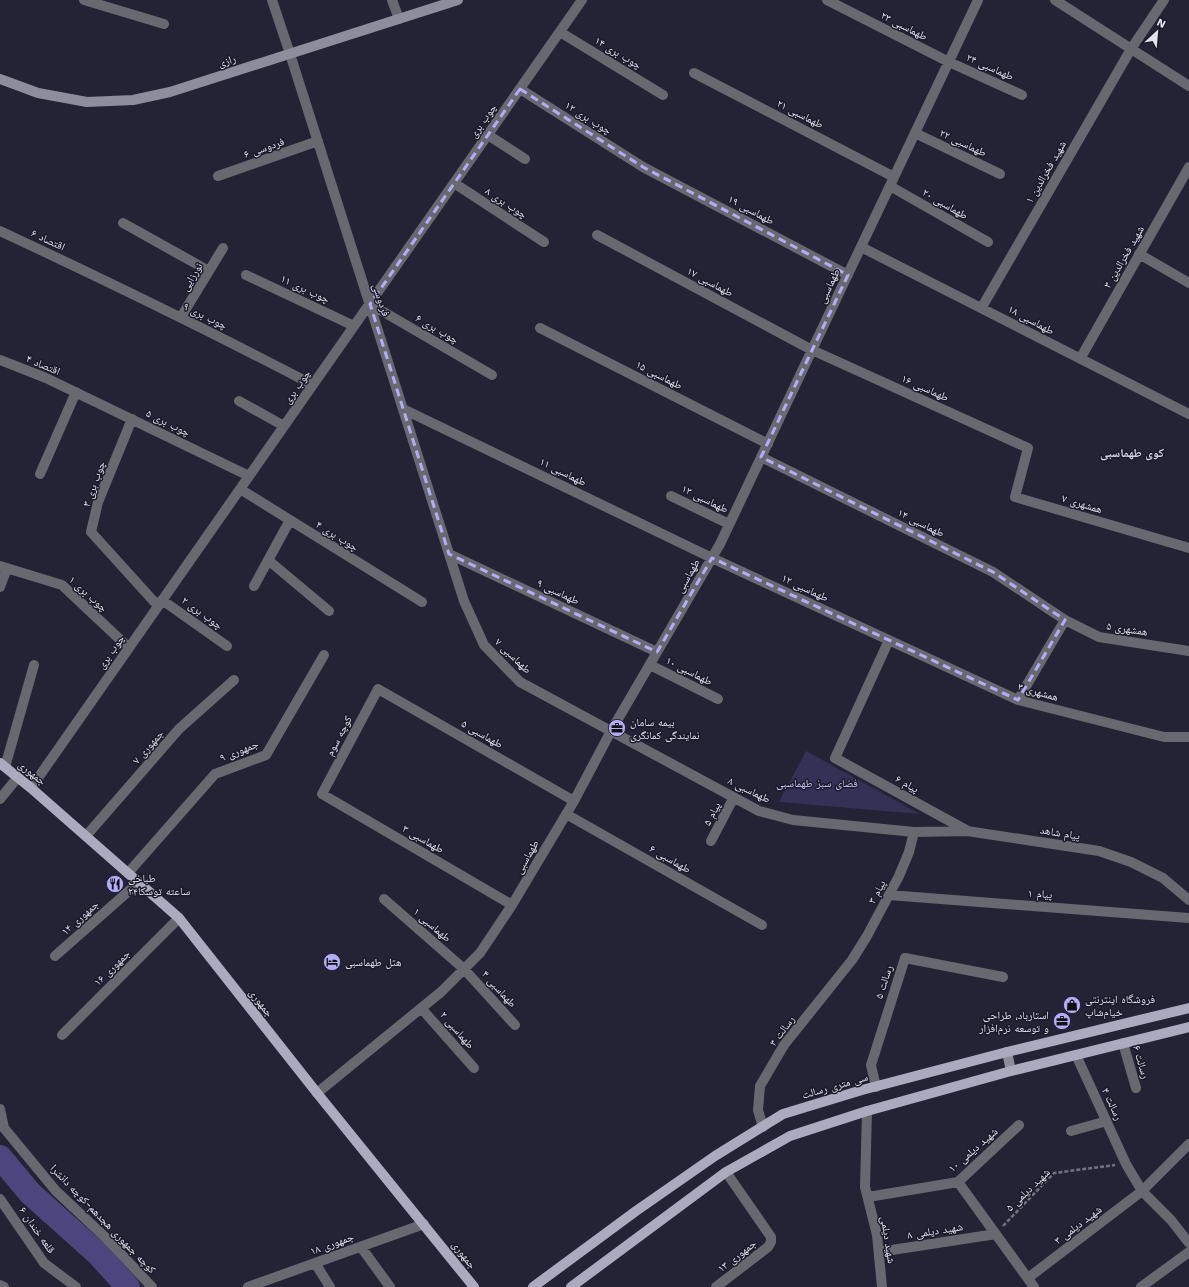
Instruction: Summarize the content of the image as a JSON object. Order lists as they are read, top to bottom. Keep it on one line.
{"streets":{"main road":["رازی","جمهوری","سی متری رسالت"],"street":["۲۳ طهماسبی","۱۴ چوب بری","۲۴ طهماسبی","۲۱ طهماسبی","۱۲ چوب بری","چوب بری","۲۲ طهماسبی","فردوسی ۶","۱ شهید فخرالدین","۸ چوب بری","۲۰ طهماسبی","۱۹ طهماسبی","۶ اقتصاد","۳ شهید فخرالدین","نورزایی","۱۷ طهماسبی","طهماسبی","۱۱ چوب بری","فردوسی","۹ چوب بری","۱۸ طهماسبی","۶ چوب بری","۴ اقتصاد","۱۵ طهماسبی","۱۶ طهماسبی","۵ چوب بری","۱۱ طهماسبی","۳ چوب بری","۱۳ طهماسبی","۷ همشهری","۱۴ طهماسبی","۴ چوب بری","۱۲ طهماسبی","۹ طهماسبی","۱ چوب بری","۲ چوب بری","۵ همشهری","۷ طهماسبی","۱۰ طهماسبی","۳ همشهری","۵ طهماسبی","کوچه سوم","۷ جمهوری","۹ جمهوری","۶ پیام","۸ طهماسبی","۵ پیام","پیام شاهد","۳ طهماسبی","۶ طهماسبی","۳ پیام","۱ پیام","۱۴ جمهوری","۱ طهماسبی","۱۶ جمهوری","۵ رسالت","۴ طهماسبی","۲ طهماسبی","۳ رسالت","۶ رسالت","۴ رسالت","۱۰ شهید دیلمی","کوچه جمهوری هجدهم-کوچه دانشرا","شهید دیلمی ۳","۶ قلعه خندان","۸ شهید دیلمی","شهید دیلمی","جمهوری ۱۸","۱۳ جمهوری"],"path":["شهید دیلمی ۵"]},"crossings":[["۲۳ طهماسبی","۲۴ طهماسبی"],["۲۳ طهماسبی","طهماسبی"],["۱۴ چوب بری","چوب بری"],["رازی","فردوسی"],["۲۴ طهماسبی","طهماسبی"],["۲۱ طهماسبی","طهماسبی"],["۱۲ چوب بری","چوب بری"],["۱۲ چوب بری","۱۹ طهماسبی"],["چوب بری","۸ چوب بری"],["چوب بری","۱۱ چوب بری"],["چوب بری","فردوسی"],["چوب بری","۹ چوب بری"],["چوب بری","۶ چوب بری"],["چوب بری","۵ چوب بری"],["چوب بری","۳ چوب بری"],["چوب بری","۴ چوب بری"],["چوب بری","۱ چوب بری"],["چوب بری","۲ چوب بری"],["چوب بری","جمهوری"],["۲۲ طهماسبی","طهماسبی"],["فردوسی ۶","فردوسی"],["۱ شهید فخرالدین","۱۸ طهماسبی"],["۲۰ طهماسبی","طهماسبی"],["۱۹ طهماسبی","طهماسبی"],["۶ اقتصاد","۹ چوب بری"],["۳ شهید فخرالدین","۱۸ طهماسبی"],["نورزایی","۹ چوب بری"],["۱۷ طهماسبی","طهماسبی"],["۱۷ طهماسبی","۱۶ طهماسبی"],["طهماسبی","۱۸ طهماسبی"],["طهماسبی","۱۵ طهماسبی"],["طهماسبی","۱۶ طهماسبی"],["طهماسبی","۱۱ طهماسبی"],["طهماسبی","۱۳ طهماسبی"],["طهماسبی","۱۴ طهماسبی"],["طهماسبی","۱۲ طهماسبی"],["طهماسبی","۹ طهماسبی"],["طهماسبی","۷ طهماسبی"],["طهماسبی","۱۰ طهماسبی"],["طهماسبی","۵ طهماسبی"],["طهماسبی","جمهوری"],["طهماسبی","۸ طهماسبی"],["طهماسبی","۳ طهماسبی"],["طهماسبی","۶ طهماسبی"],["طهماسبی","۱ طهماسبی"],["طهماسبی","۴ طهماسبی"],["طهماسبی","۲ طهماسبی"],["فردوسی","۶ چوب بری"],["فردوسی","۱۱ طهماسبی"],["فردوسی","۹ طهماسبی"],["فردوسی","۷ طهماسبی"],["۴ اقتصاد","۵ چوب بری"],["۱۶ طهماسبی","۷ همشهری"],["۵ چوب بری","۳ چوب بری"],["۱۱ طهماسبی","۱۲ طهماسبی"],["۳ چوب بری","۲ چوب بری"],["۱۴ طهماسبی","۵ همشهری"],["۱۲ طهماسبی","۳ همشهری"],["۱۲ طهماسبی","۶ پیام"],["۹ طهماسبی","۷ طهماسبی"],["۷ طهماسبی","۸ طهماسبی"],["۳ همشهری","۶ پیام"],["۵ طهماسبی","کوچه سوم"],["کوچه سوم","۳ طهماسبی"],["۷ جمهوری","جمهوری"],["۹ جمهوری","جمهوری"],["جمهوری","۱۴ جمهوری"],["جمهوری","۱۶ جمهوری"],["جمهوری","جمهوری ۱۸"],["۶ پیام","پیام شاهد"],["۸ طهماسبی","۵ پیام"],["۸ طهماسبی","پیام شاهد"],["۸ طهماسبی","۳ پیام"],["پیام شاهد","۳ پیام"],["۳ پیام","۱ پیام"],["۳ پیام","۳ رسالت"],["۱ طهماسبی","۴ طهماسبی"],["۵ رسالت","سی متری رسالت"],["۳ رسالت","سی متری رسالت"],["۴ رسالت","شهید دیلمی ۵"],["۴ رسالت","شهید دیلمی ۳"],["۱۰ شهید دیلمی","شهید دیلمی"],["شهید دیلمی ۵","۸ شهید دیلمی"],["۸ شهید دیلمی","شهید دیلمی"]],"districts":["کوی طهماسبی"],"parks":["فضای سبز طهماسبی"],"places":{"office":["بیمه سامان نمایندگی کمانگری","استارباد، طراحی و توسعه نرم‌افزار"],"restaurant":["طباخی ۲۴ساعته توسکا"],"hotel":["هتل طهماسبی"],"shop":["فروشگاه اینترنتی خیام‌شاپ"]},"north":"top right"}
